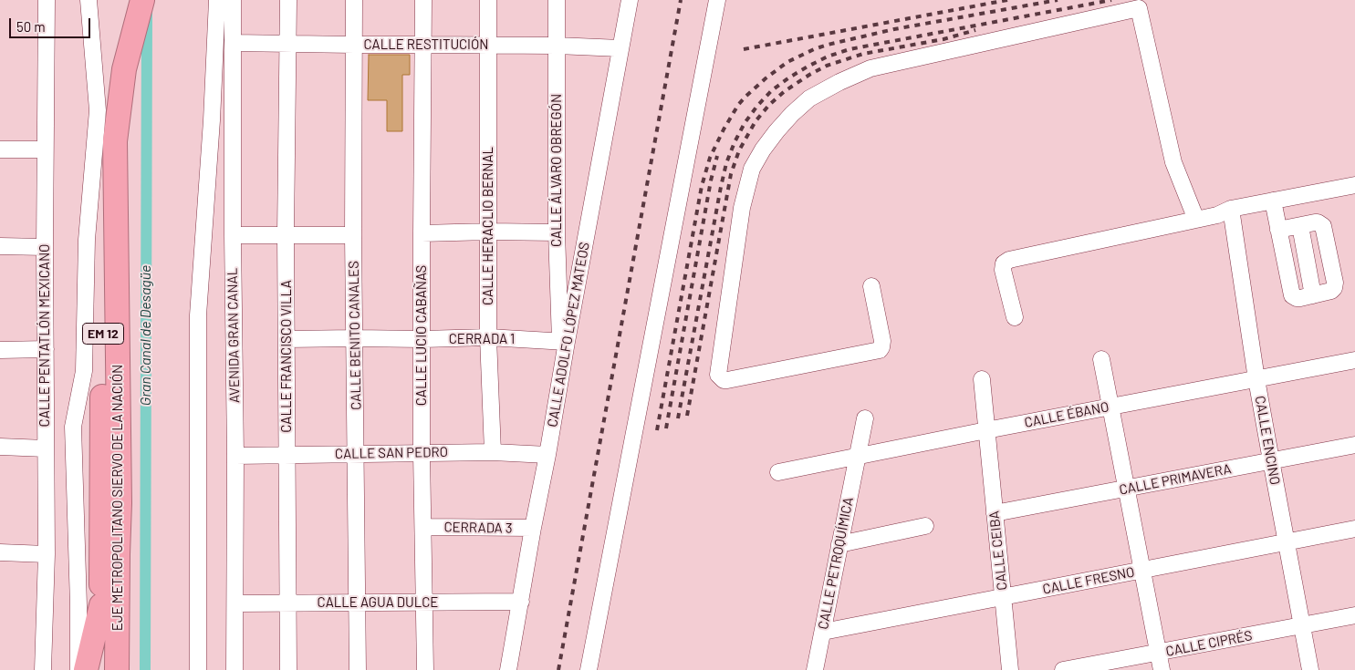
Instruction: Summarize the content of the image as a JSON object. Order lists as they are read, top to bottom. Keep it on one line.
{"streets":{"highway":["EM 12","EJE METROPOLITANO SIERVO DE LA NACIÓN"],"street":["CALLE RESTITUCIÓN","CALLE ÁLVARO OBREGÓN","CALLE HERACLIO BERNAL","CALLE ADOLFO LÓPEZ MATEOS","CALLE PENTATLÓN MEXICANO","AVENIDA GRAN CANAL","CALLE BENITO CANALES","CALLE LUCIO CABAÑAS","CERRADA 1","CALLE FRANCISCO VILLA","CALLE ÉBANO","CALLE ENCINO","CALLE SAN PEDRO","CALLE PRIMAVERA","CERRADA 3","CALLE CEIBA","CALLE PETROQUÍMICA","CALLE FRESNO","CALLE AGUA DULCE","CALLE CIPRÉS"]},"crossings":[["CALLE RESTITUCIÓN","CALLE ÁLVARO OBREGÓN"],["CALLE RESTITUCIÓN","CALLE HERACLIO BERNAL"],["CALLE RESTITUCIÓN","CALLE ADOLFO LÓPEZ MATEOS"],["CALLE RESTITUCIÓN","AVENIDA GRAN CANAL"],["CALLE RESTITUCIÓN","CALLE BENITO CANALES"],["CALLE RESTITUCIÓN","CALLE LUCIO CABAÑAS"],["CALLE RESTITUCIÓN","CALLE FRANCISCO VILLA"],["CALLE ÁLVARO OBREGÓN","CALLE ADOLFO LÓPEZ MATEOS"],["CALLE ÁLVARO OBREGÓN","CERRADA 1"],["CALLE HERACLIO BERNAL","CERRADA 1"],["CALLE HERACLIO BERNAL","CALLE SAN PEDRO"],["CALLE ADOLFO LÓPEZ MATEOS","CERRADA 1"],["CALLE ADOLFO LÓPEZ MATEOS","CALLE SAN PEDRO"],["CALLE ADOLFO LÓPEZ MATEOS","CERRADA 3"],["CALLE ADOLFO LÓPEZ MATEOS","CALLE AGUA DULCE"],["AVENIDA GRAN CANAL","CALLE SAN PEDRO"],["AVENIDA GRAN CANAL","CALLE AGUA DULCE"],["CALLE BENITO CANALES","CERRADA 1"],["CALLE BENITO CANALES","CALLE SAN PEDRO"],["CALLE BENITO CANALES","CALLE AGUA DULCE"],["CALLE LUCIO CABAÑAS","CERRADA 1"],["CALLE LUCIO CABAÑAS","CALLE SAN PEDRO"],["CALLE LUCIO CABAÑAS","CERRADA 3"],["CALLE LUCIO CABAÑAS","CALLE AGUA DULCE"],["CERRADA 1","CALLE FRANCISCO VILLA"],["CALLE FRANCISCO VILLA","CALLE SAN PEDRO"],["CALLE FRANCISCO VILLA","CALLE AGUA DULCE"],["CALLE ÉBANO","CALLE ENCINO"],["CALLE ÉBANO","CALLE CEIBA"],["CALLE ÉBANO","CALLE PETROQUÍMICA"],["CALLE ENCINO","CALLE PRIMAVERA"],["CALLE ENCINO","CALLE FRESNO"],["CALLE ENCINO","CALLE CIPRÉS"],["CALLE PRIMAVERA","CALLE CEIBA"],["CALLE CEIBA","CALLE FRESNO"],["CALLE PETROQUÍMICA","CALLE FRESNO"]],"water":["Gran Canal de Desagüe"],"scale_bar":"50 m"}
